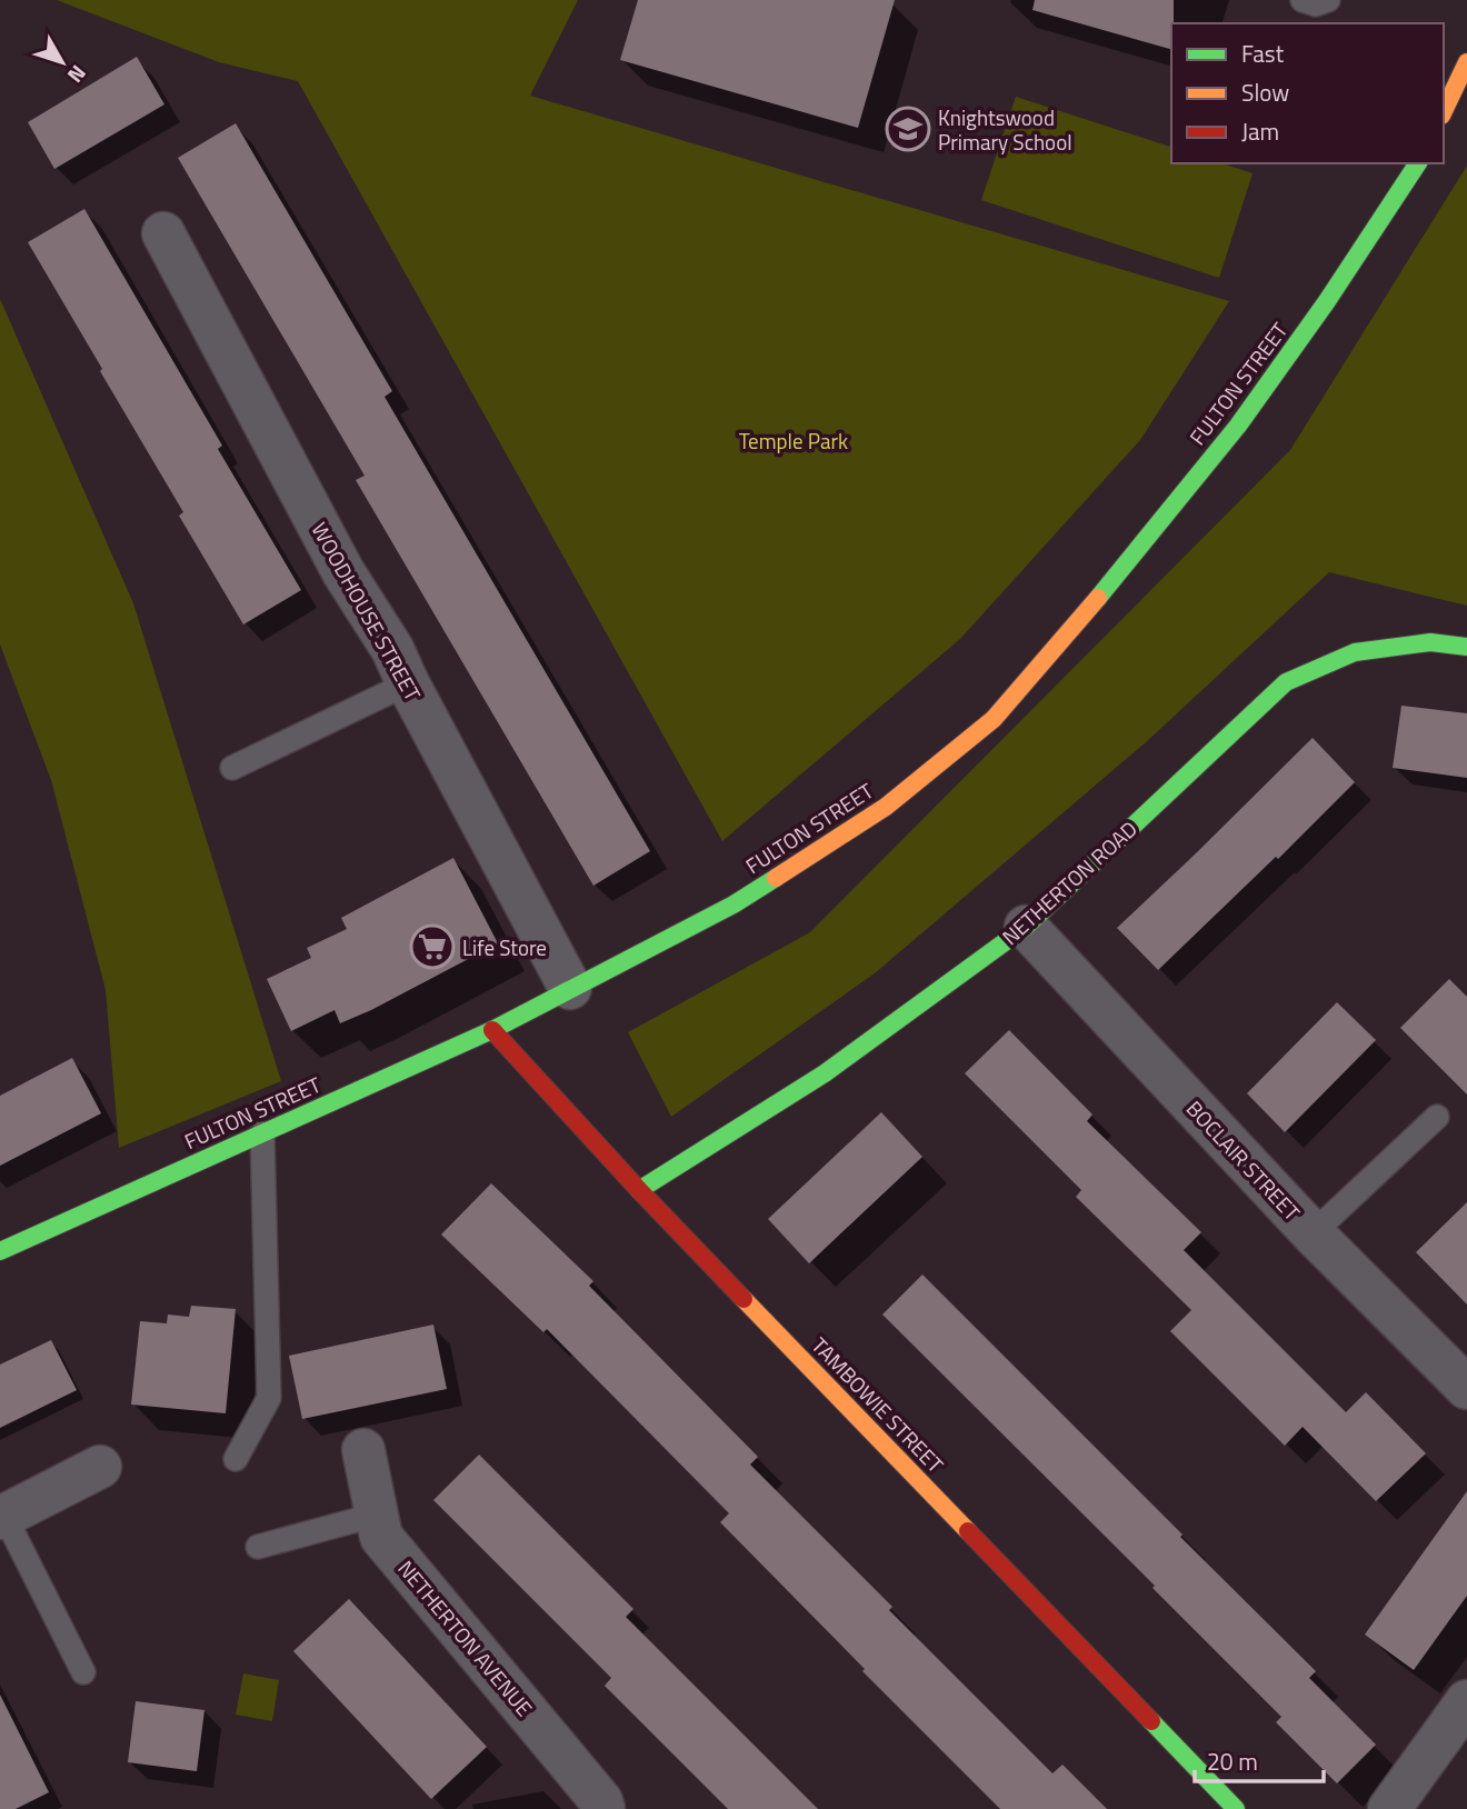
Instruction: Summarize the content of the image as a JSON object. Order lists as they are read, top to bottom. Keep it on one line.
{"streets":{"street":["FULTON STREET","WOODHOUSE STREET","NETHERTON ROAD","BOCLAIR STREET","TAMBOWIE STREET","NETHERTON AVENUE"]},"crossings":[["FULTON STREET","WOODHOUSE STREET"],["FULTON STREET","TAMBOWIE STREET"],["NETHERTON ROAD","BOCLAIR STREET"],["NETHERTON ROAD","TAMBOWIE STREET"]],"parks":["Temple Park"],"places":{"school or university":["Knightswood Primary School"],"supermarket":["Life Store"]},"legend":["Fast","Slow","Jam"],"scale_bar":"20 m","north":"bottom right"}
